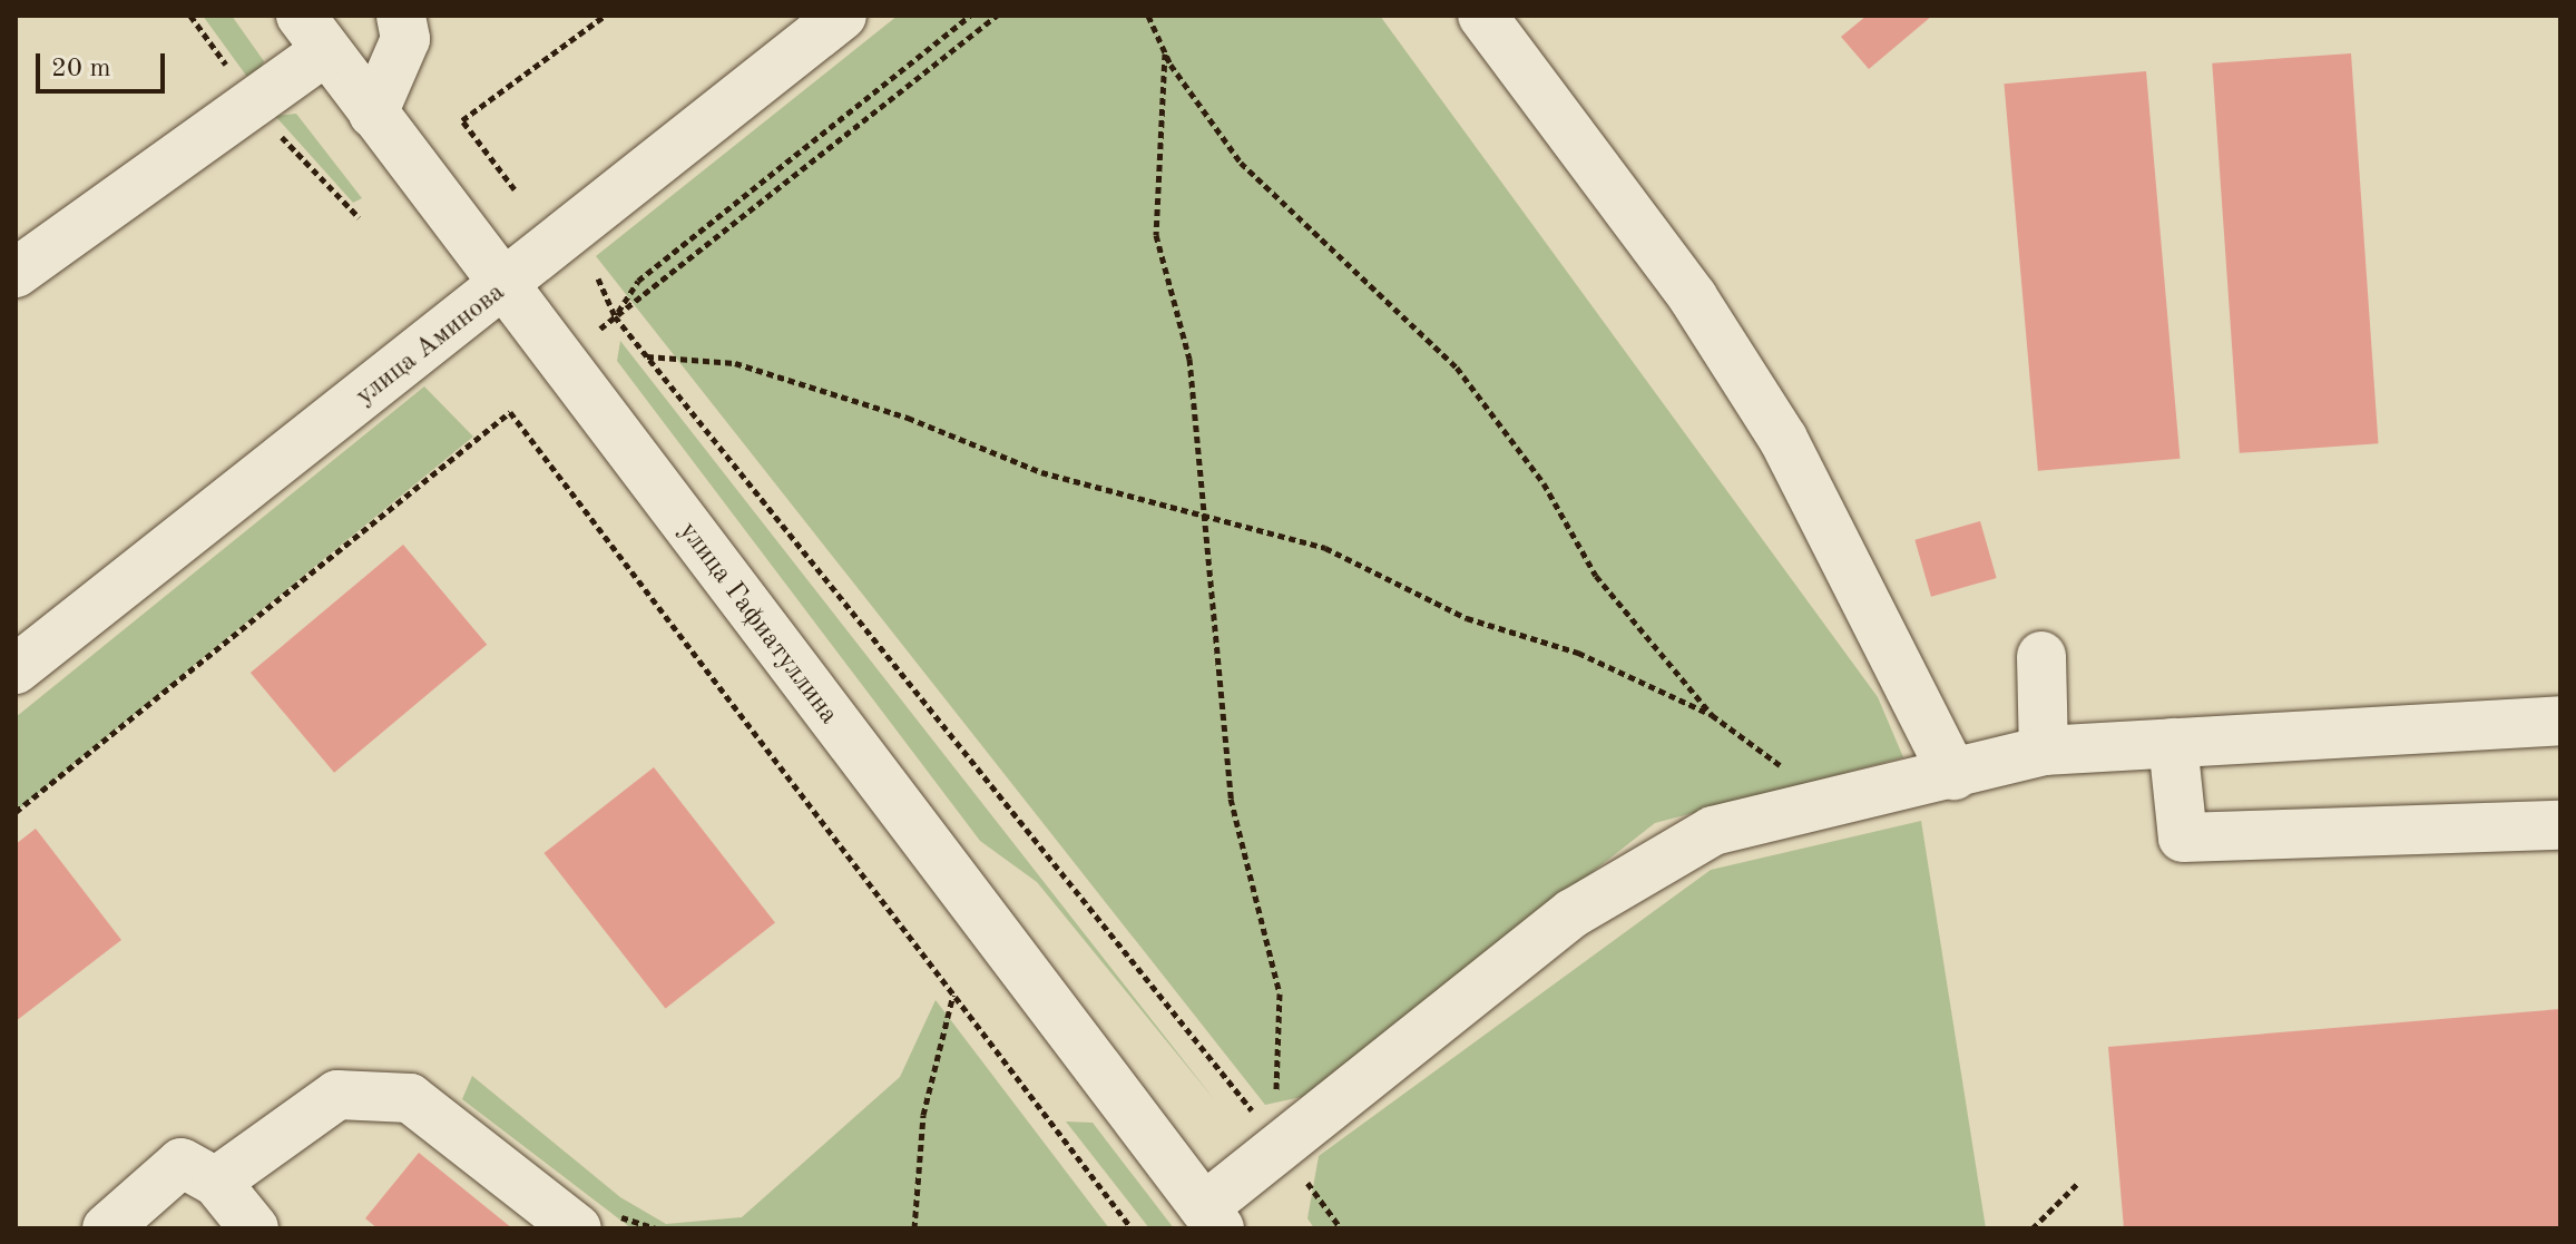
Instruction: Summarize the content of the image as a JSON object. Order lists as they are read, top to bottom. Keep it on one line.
{"streets":{"street":["улица Аминова","улица Гафиатуллина"]},"crossings":[["улица Аминова","улица Гафиатуллина"]],"scale_bar":"20 m"}
